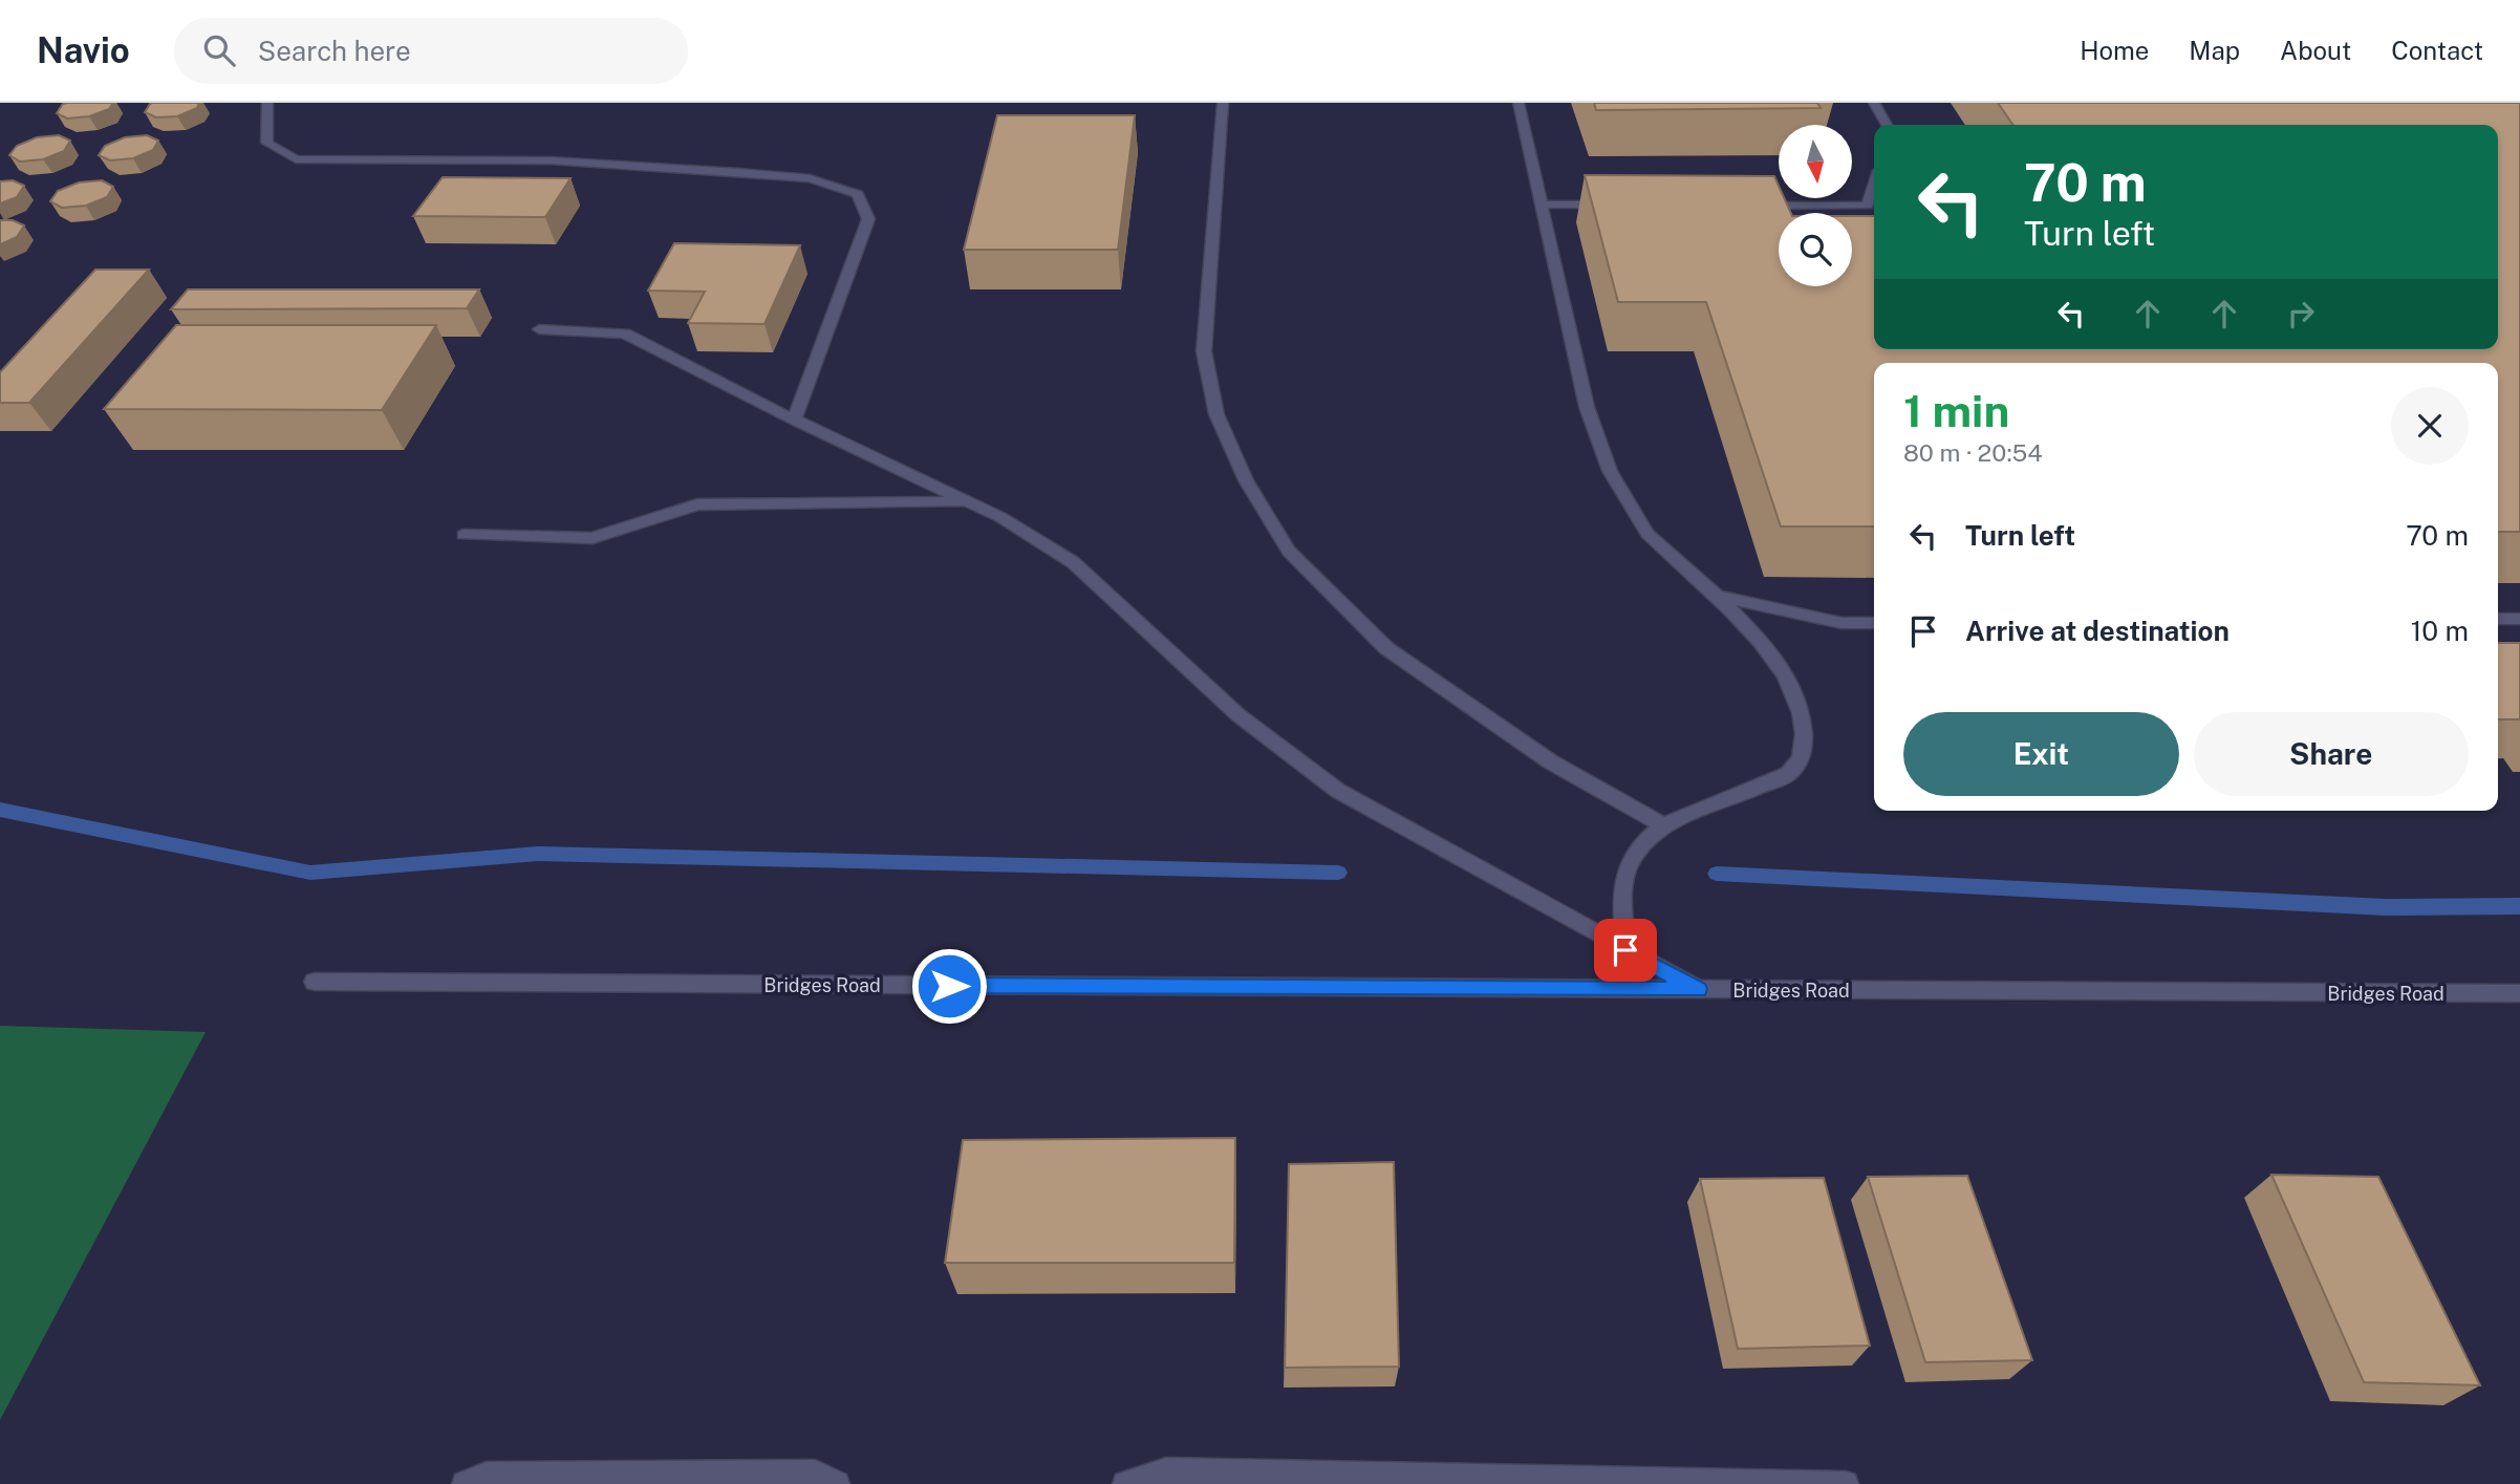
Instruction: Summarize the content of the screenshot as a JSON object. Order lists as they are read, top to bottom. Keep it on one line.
{"streets":{"street":["Bridges Road"]},"north":"bottom","page":{"header":"Navio","search":"Search here","nav":["Home","Map","About","Contact"],"turn":["70 m","Turn left"],"heading":["1 min","80 m · 20:54"],"list":[{"name":"Turn left","value":"70 m"},{"name":"Arrive at destination","value":"10 m"}],"buttons":["Exit","Share"]}}
